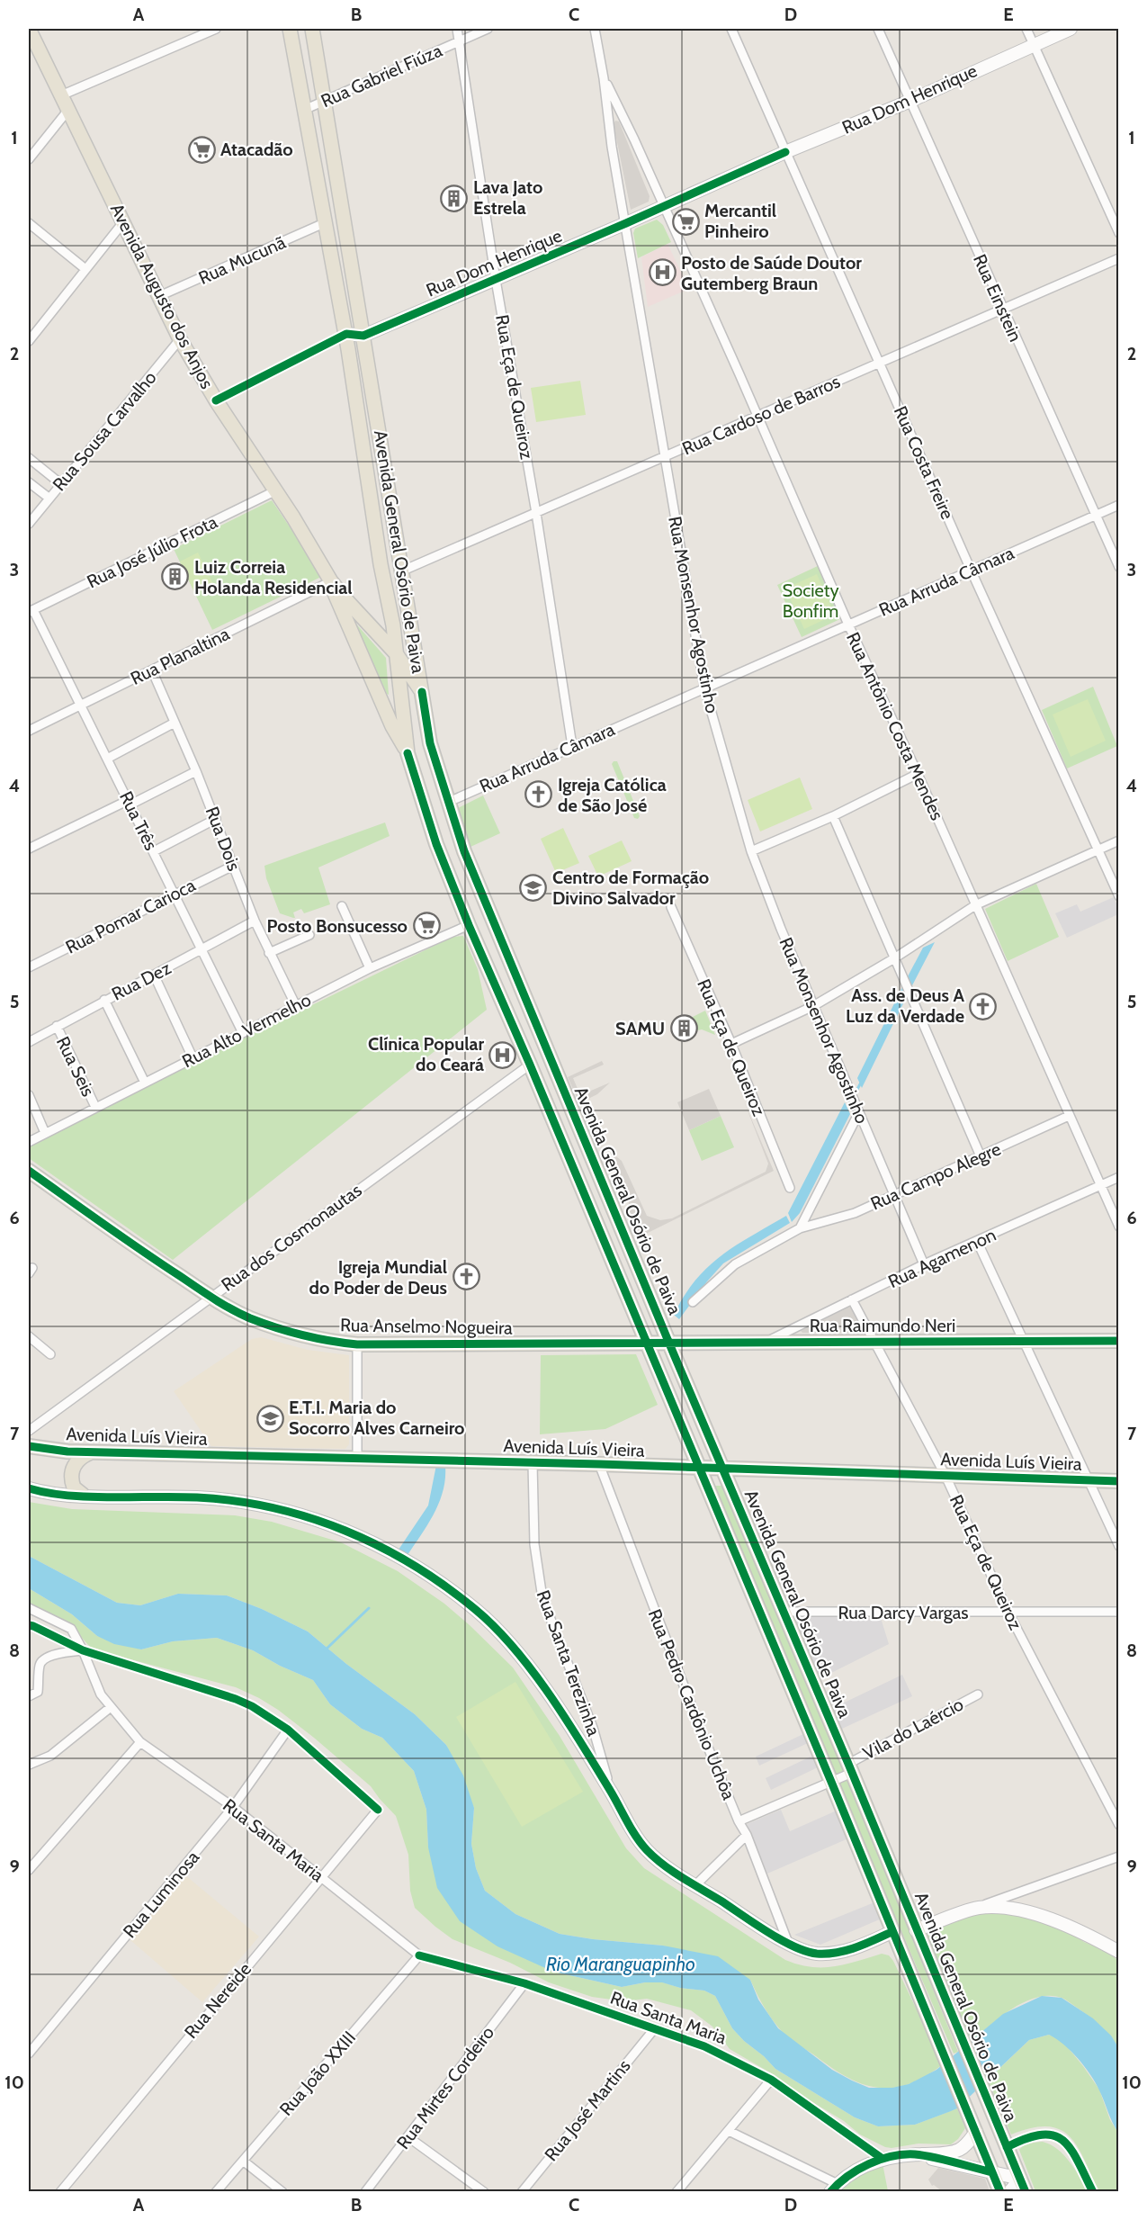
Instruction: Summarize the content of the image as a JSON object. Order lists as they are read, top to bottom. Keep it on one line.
{"streets":{"main road":["Rua Dom Henrique","Avenida Augusto dos Anjos","Avenida General Osório de Paiva","Rua Raimundo Neri","Rua Anselmo Nogueira","Avenida Luís Vieira","Rua Santa Terezinha"],"street":["Rua Gabriel Fiúza","Rua Mucunã","Rua Einstein","Rua Eça de Queiroz","Rua Cardoso de Barros","Rua Sousa Carvalho","Rua Costa Freire","Rua José Júlio Frota","Rua Arruda Câmara","Rua Monsenhor Agostinho","Rua Planaltina","Rua Antônio Costa Mendes","Rua Três","Rua Dois","Rua Pomar Carioca","Rua Dez","Rua Alto Vermelho","Rua Seis","Rua Campo Alegre","Rua dos Cosmonautas","Rua Agamenon","Rua Darcy Vargas","Rua Pedro Cardônio Uchôa","Vila do Laércio","Rua Santa Maria","Rua Luminosa","Rua Nereide","Rua João XXIII","Rua Mirtes Cordeiro","Rua José Martins"]},"crossings":[["Rua Gabriel Fiúza","Rua Eça de Queiroz"],["Rua Gabriel Fiúza","Avenida General Osório de Paiva"],["Rua Dom Henrique","Rua Einstein"],["Rua Dom Henrique","Rua Eça de Queiroz"],["Rua Dom Henrique","Rua Costa Freire"],["Rua Dom Henrique","Avenida General Osório de Paiva"],["Rua Dom Henrique","Rua Monsenhor Agostinho"],["Rua Dom Henrique","Rua Antônio Costa Mendes"],["Rua Mucunã","Avenida Augusto dos Anjos"],["Rua Mucunã","Avenida General Osório de Paiva"],["Avenida Augusto dos Anjos","Rua Sousa Carvalho"],["Avenida Augusto dos Anjos","Rua José Júlio Frota"],["Avenida Augusto dos Anjos","Avenida General Osório de Paiva"],["Avenida Augusto dos Anjos","Rua Planaltina"],["Rua Einstein","Rua Cardoso de Barros"],["Rua Einstein","Rua Arruda Câmara"],["Rua Eça de Queiroz","Rua Cardoso de Barros"],["Rua Eça de Queiroz","Rua Arruda Câmara"],["Rua Eça de Queiroz","Rua Agamenon"],["Rua Eça de Queiroz","Rua Raimundo Neri"],["Rua Eça de Queiroz","Avenida Luís Vieira"],["Rua Eça de Queiroz","Rua Darcy Vargas"],["Rua Cardoso de Barros","Rua Costa Freire"],["Rua Cardoso de Barros","Avenida General Osório de Paiva"],["Rua Cardoso de Barros","Rua Monsenhor Agostinho"],["Rua Cardoso de Barros","Rua Antônio Costa Mendes"],["Rua Costa Freire","Rua Arruda Câmara"],["Rua José Júlio Frota","Rua Três"],["Avenida General Osório de Paiva","Rua Arruda Câmara"],["Avenida General Osório de Paiva","Rua Alto Vermelho"],["Avenida General Osório de Paiva","Rua dos Cosmonautas"],["Avenida General Osório de Paiva","Rua Raimundo Neri"],["Avenida General Osório de Paiva","Rua Anselmo Nogueira"],["Avenida General Osório de Paiva","Avenida Luís Vieira"],["Avenida General Osório de Paiva","Rua Darcy Vargas"],["Avenida General Osório de Paiva","Rua Santa Terezinha"],["Avenida General Osório de Paiva","Vila do Laércio"],["Rua Arruda Câmara","Rua Monsenhor Agostinho"],["Rua Arruda Câmara","Rua Antônio Costa Mendes"],["Rua Monsenhor Agostinho","Rua Antônio Costa Mendes"],["Rua Monsenhor Agostinho","Rua Campo Alegre"],["Rua Monsenhor Agostinho","Rua Agamenon"],["Rua Planaltina","Rua Três"],["Rua Planaltina","Rua Dois"],["Rua Antônio Costa Mendes","Rua Campo Alegre"],["Rua Antônio Costa Mendes","Rua Agamenon"],["Rua Três","Rua Pomar Carioca"],["Rua Três","Rua Dez"],["Rua Três","Rua Alto Vermelho"],["Rua Dois","Rua Pomar Carioca"],["Rua Dois","Rua Dez"],["Rua Dois","Rua Alto Vermelho"],["Rua Dez","Rua Seis"],["Rua Alto Vermelho","Rua Seis"],["Rua dos Cosmonautas","Rua Anselmo Nogueira"],["Rua Agamenon","Rua Raimundo Neri"],["Rua Raimundo Neri","Rua Anselmo Nogueira"],["Avenida Luís Vieira","Rua Santa Terezinha"],["Avenida Luís Vieira","Rua Pedro Cardônio Uchôa"],["Rua Santa Terezinha","Rua Pedro Cardônio Uchôa"],["Rua Pedro Cardônio Uchôa","Vila do Laércio"],["Rua Santa Maria","Rua Luminosa"],["Rua Santa Maria","Rua Nereide"],["Rua Santa Maria","Rua João XXIII"],["Rua Santa Maria","Rua Mirtes Cordeiro"],["Rua Santa Maria","Rua José Martins"],["Rua Luminosa","Rua Nereide"]],"water":["Rio Maranguapinho"],"parks":["Society Bonfim"],"places":{"supermarket":["Atacadão","Mercantil Pinheiro","Posto Bonsucesso"],"building":["Lava Jato Estrela","Luiz Correia Holanda Residencial","SAMU"],"hospital":["Posto de Saúde Doutor Gutemberg Braun","Clínica Popular do Ceará"],"church":["Igreja Católica de São José","Ass. de Deus A Luz da Verdade","Igreja Mundial do Poder de Deus"],"school or university":["Centro de Formação Divino Salvador","E.T.I. Maria do Socorro Alves Carneiro"]},"grid":{"columns":["A","B","C","D","E"],"rows":["1","2","3","4","5","6","7","8","9","10"]}}
